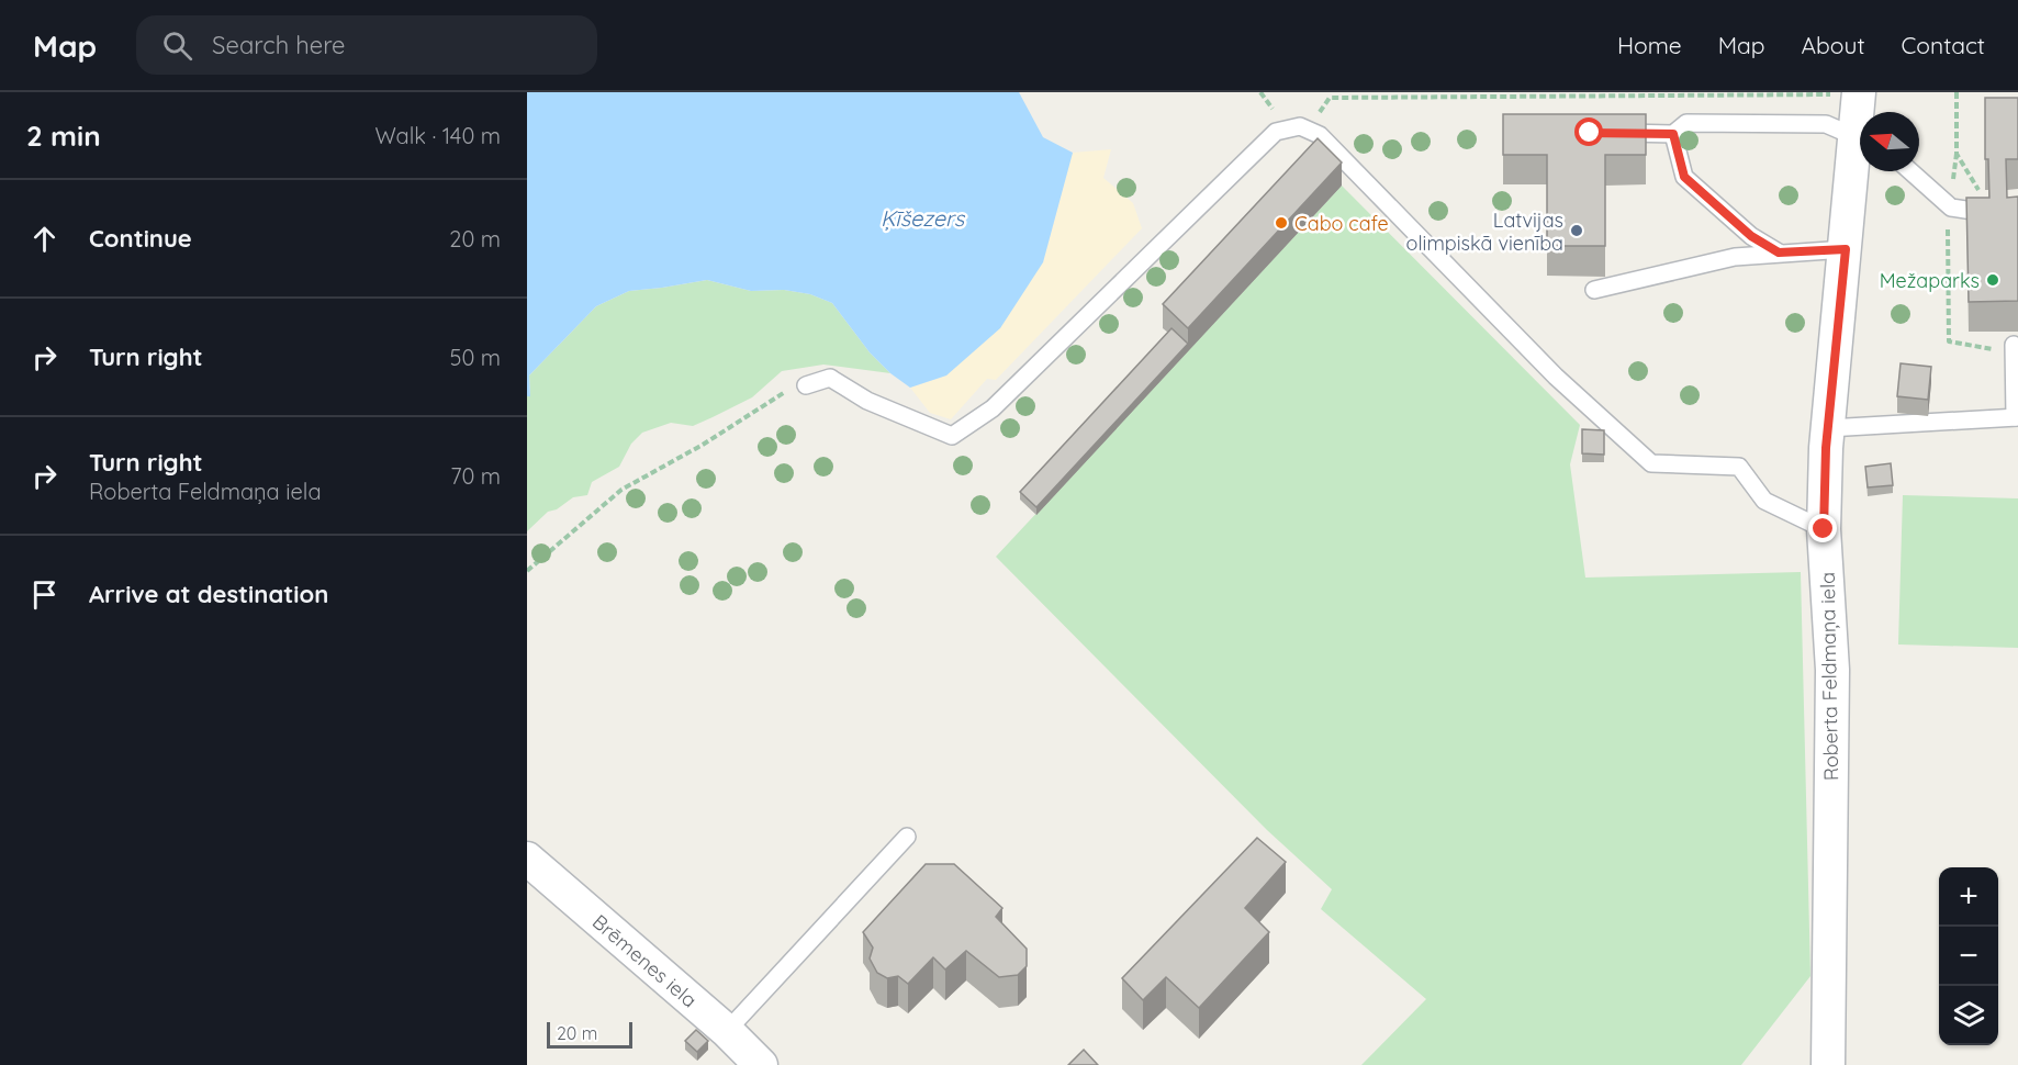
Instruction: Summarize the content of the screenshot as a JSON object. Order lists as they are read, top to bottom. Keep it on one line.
{"streets":{"street":["Roberta Feldmaņa iela","Brēmenes iela"]},"water":["Ķīšezers"],"places":["Cabo cafe","Latvijas olimpiskā vienība","Mežaparks"],"scale_bar":"20 m","north":"left","page":{"header":"Map","search":"Search here","nav":["Home","Map","About","Contact"],"heading":["2 min","Walk · 140 m"],"list":[["Continue","20 m"],["Turn right","50 m"],["Turn right","Roberta Feldmaņa iela","70 m"],"Arrive at destination"],"map_buttons":["+","−"],"scale":"20 m"}}
